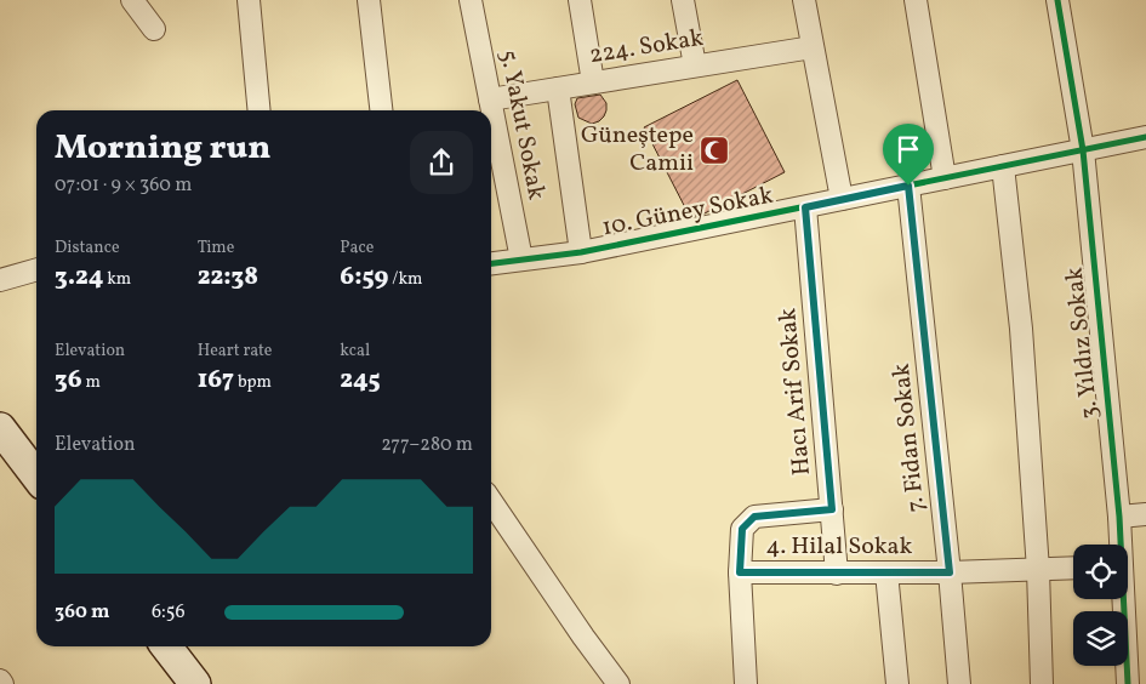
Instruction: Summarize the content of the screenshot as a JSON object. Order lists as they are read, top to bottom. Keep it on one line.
{"streets":{"street":["224. Sokak","5. Yakut Sokak","10. Güney Sokak","3. Yıldız Sokak","Hacı Arif Sokak","7. Fidan Sokak","4. Hilal Sokak"]},"crossings":[["224. Sokak","5. Yakut Sokak"],["5. Yakut Sokak","10. Güney Sokak"],["10. Güney Sokak","3. Yıldız Sokak"],["10. Güney Sokak","Hacı Arif Sokak"],["10. Güney Sokak","7. Fidan Sokak"],["Hacı Arif Sokak","4. Hilal Sokak"],["7. Fidan Sokak","4. Hilal Sokak"]],"places":{"mosque":["Güneştepe Camii"]},"page":{"heading":["Morning run","07:01 · 9 × 360 m"],"stats":[["Distance","3.24 km"],["Time","22:38"],["Pace","6:59 /km"],["Elevation","36 m"],["Heart rate","167 bpm"],["kcal","245"]],"chart":["Elevation","277–280 m"],"list":[{"name":"360 m","note":"6:56"}]}}
